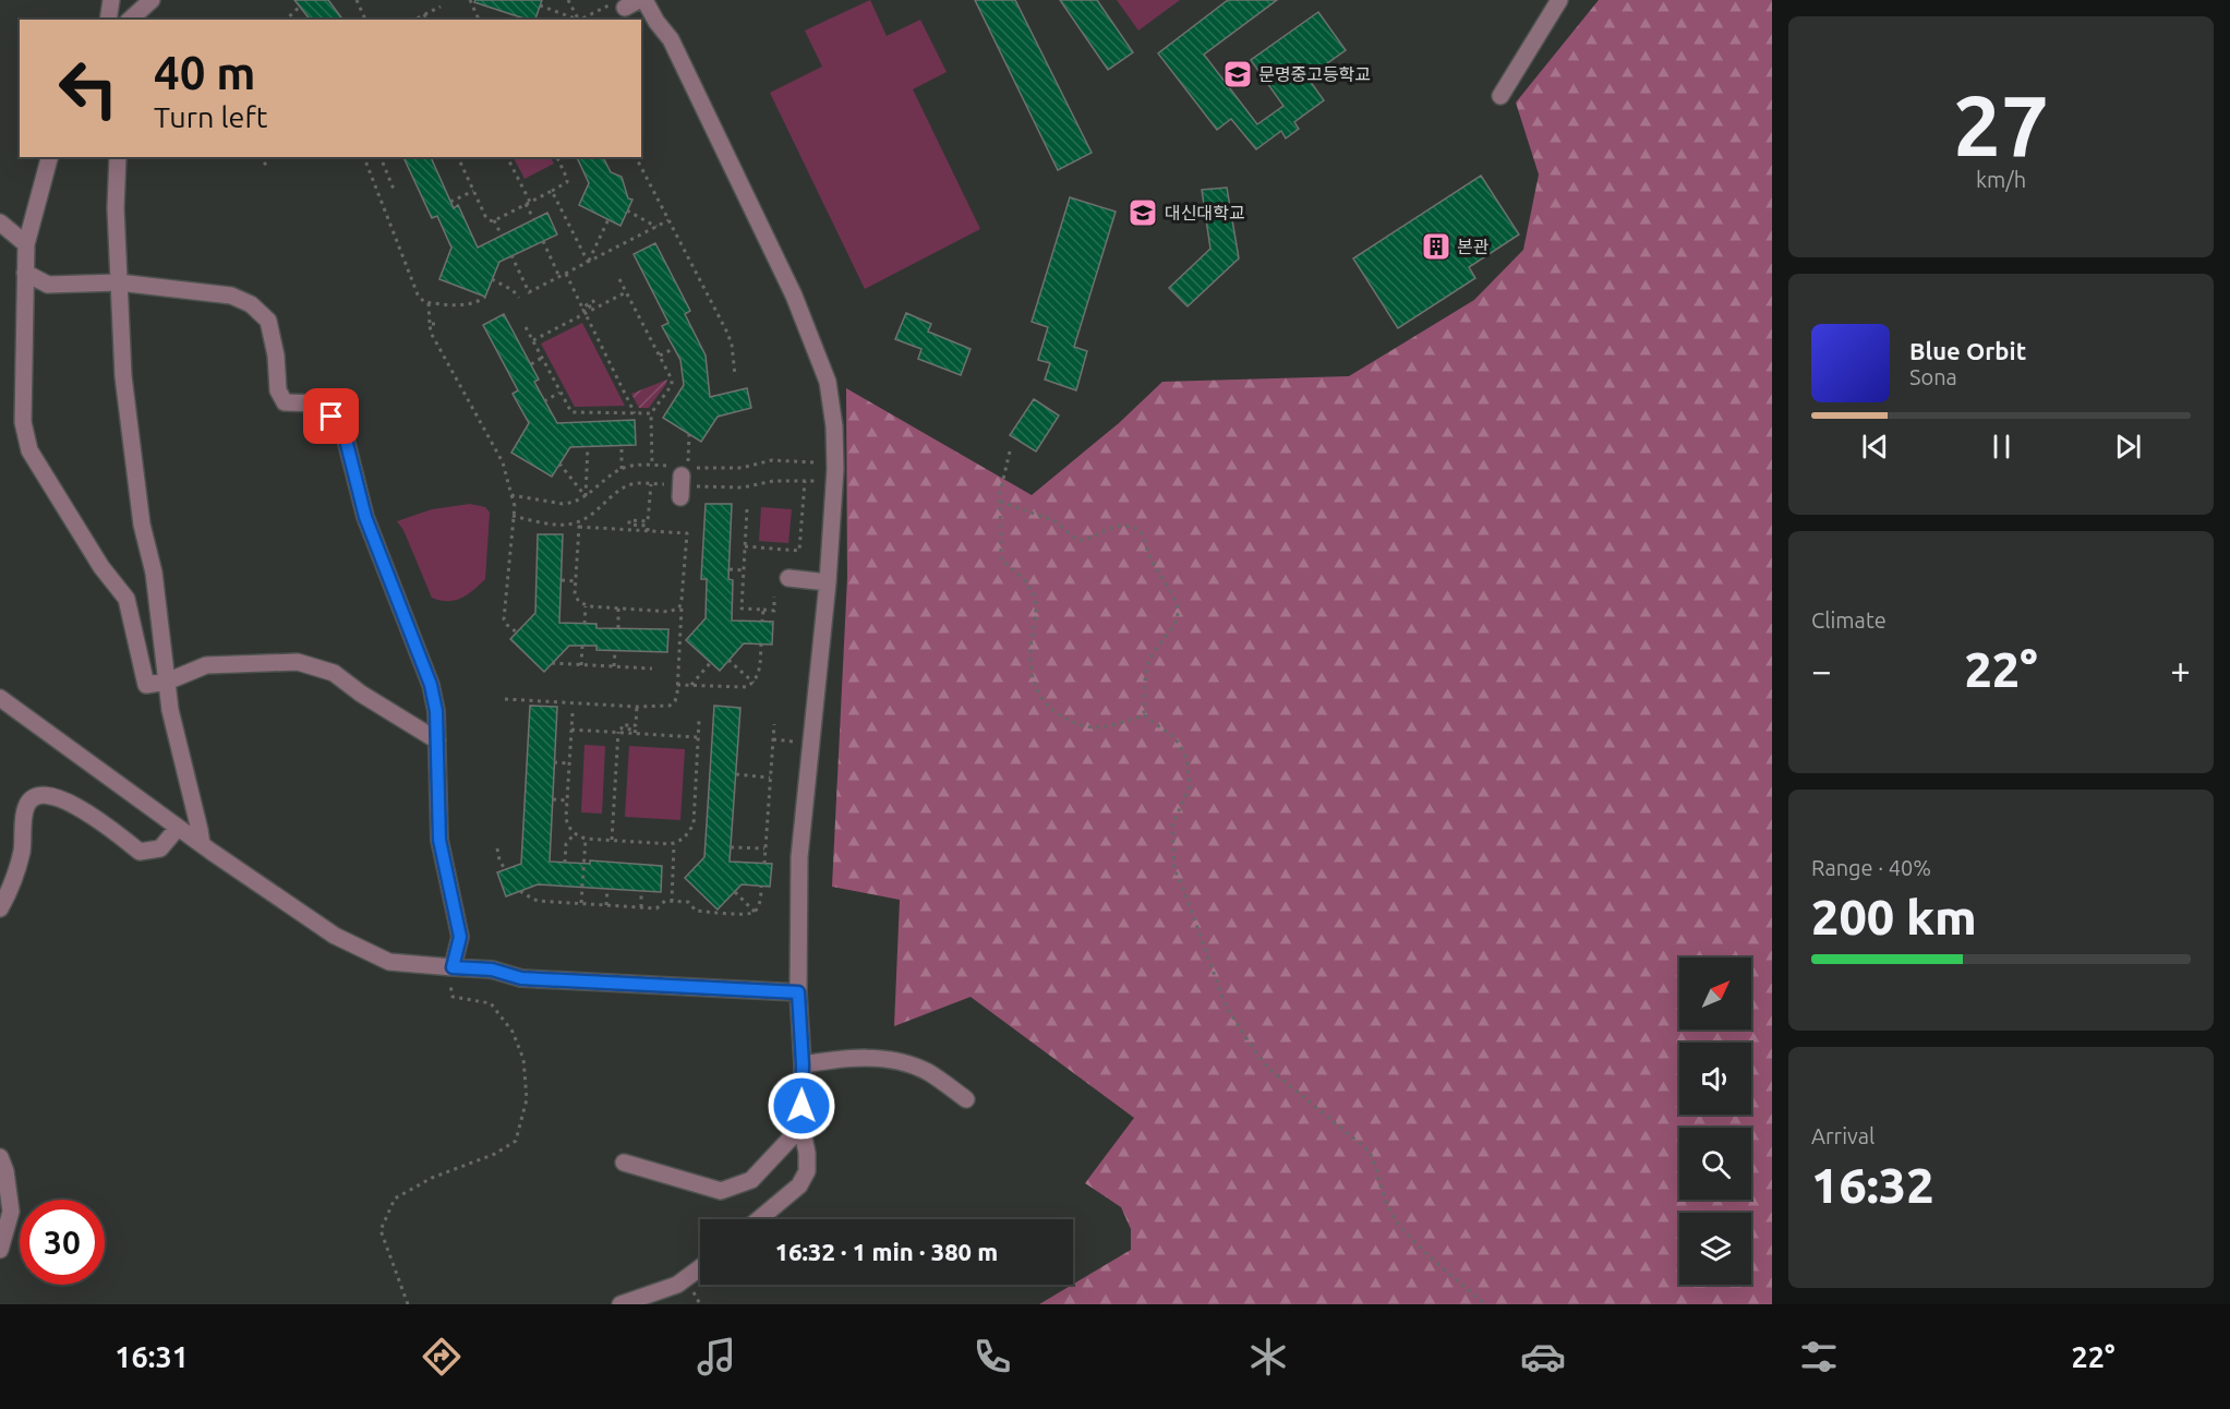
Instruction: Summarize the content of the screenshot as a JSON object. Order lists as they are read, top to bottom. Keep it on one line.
{"places":{"school or university":["문명중고등학교","대신대학교"],"building":["본관"]},"north":"top right","page":{"tile":[["27","km/h"],"Climate",["Range · 40%","200 km"],["Arrival","16:32"]],"turn":["40 m","Turn left"],"song":["Blue Orbit","Sona"],"heat":["−","22°","+"],"limit":"30","trip":"16:32 · 1 min · 380 m","tabs":["16:31","22°"]}}
